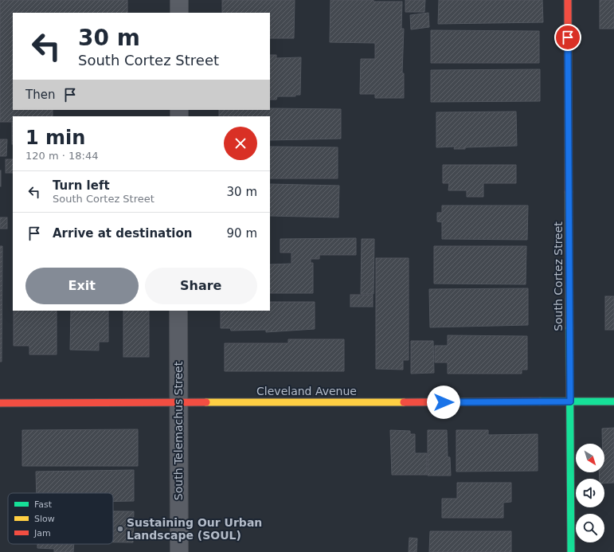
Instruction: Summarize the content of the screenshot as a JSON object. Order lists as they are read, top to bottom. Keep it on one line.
{"streets":{"street":["South Cortez Street","Cleveland Avenue","South Telemachus Street"]},"crossings":[["South Cortez Street","Cleveland Avenue"],["Cleveland Avenue","South Telemachus Street"]],"places":["Sustaining Our Urban Landscape (SOUL)"],"legend":["Fast","Slow","Jam"],"north":"bottom right","page":{"turn":["30 m","South Cortez Street"],"then":"Then","heading":["1 min","120 m · 18:44"],"list":[{"name":"Turn left","note":"South Cortez Street","value":"30 m"},{"name":"Arrive at destination","value":"90 m"}],"buttons":["Exit","Share"]}}
